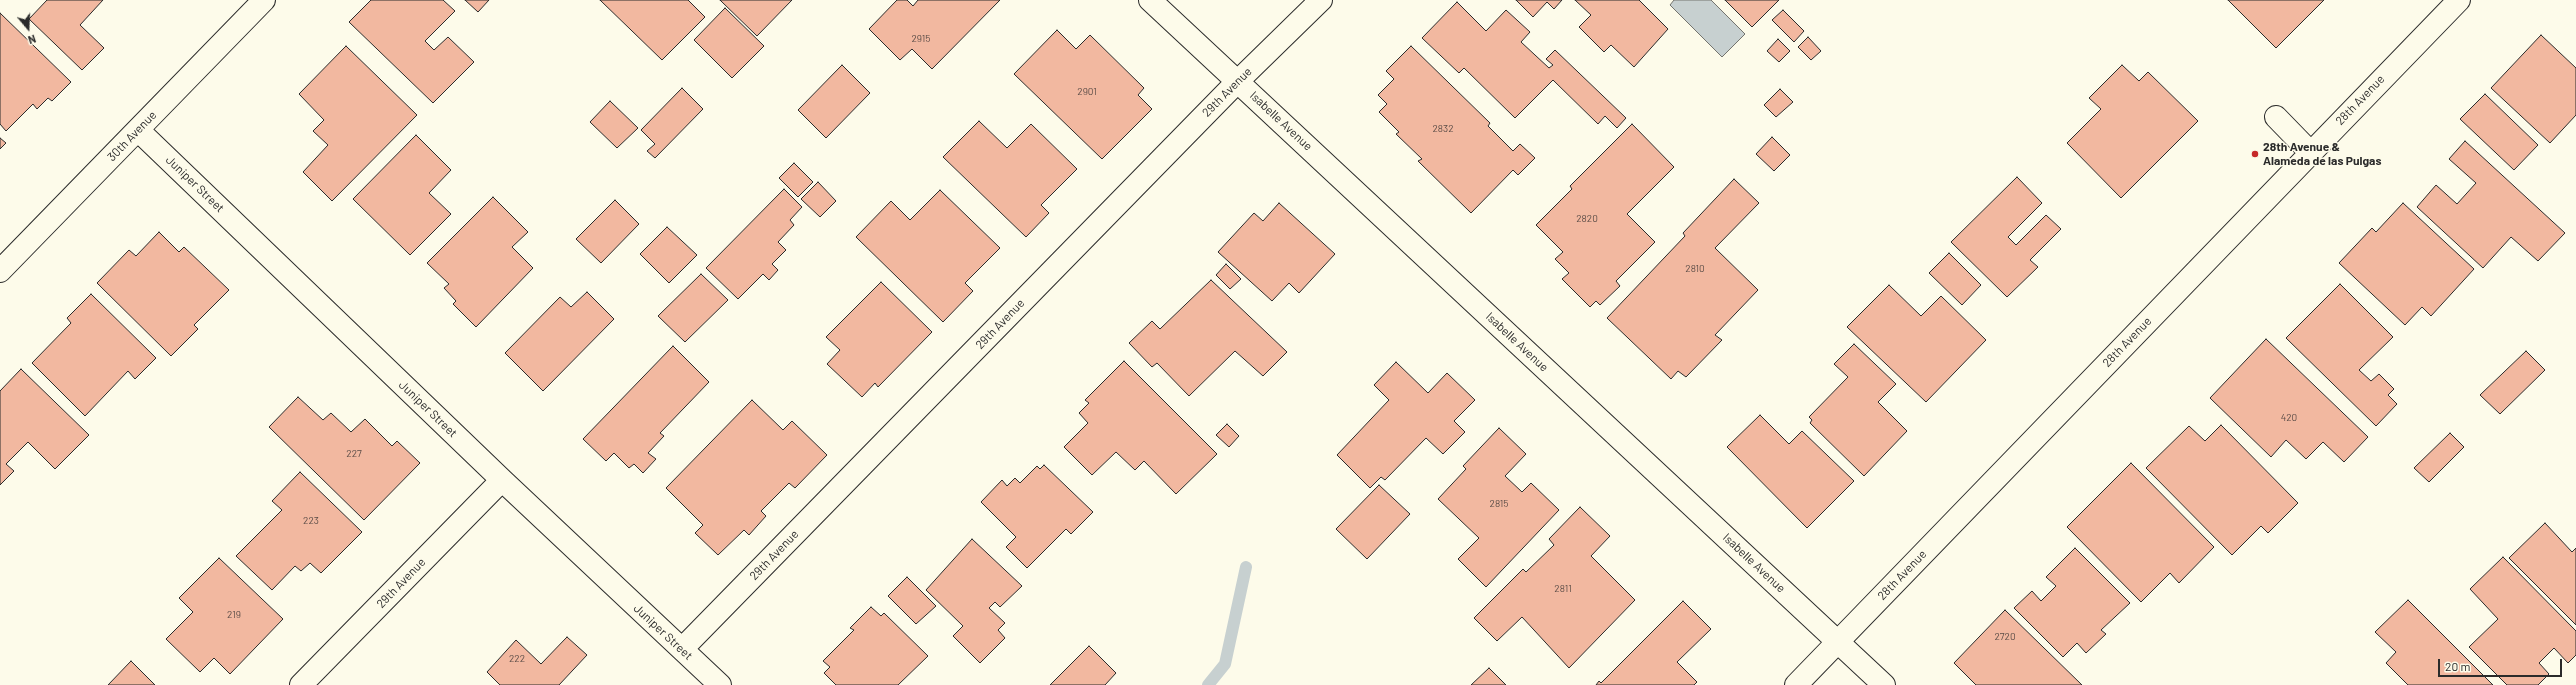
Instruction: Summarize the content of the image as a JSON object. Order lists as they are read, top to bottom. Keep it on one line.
{"streets":{"street":["29th Avenue","28th Avenue","Isabelle Avenue","30th Avenue","Juniper Street"]},"crossings":[["29th Avenue","Isabelle Avenue"],["29th Avenue","Juniper Street"],["28th Avenue","Isabelle Avenue"],["30th Avenue","Juniper Street"]],"places":["28th Avenue & Alameda de las Pulgas"],"house_numbers":["2915","2901","2832","2820","2810","420","227","2815","223","2811","219","2720","222"],"scale_bar":"20 m","north":"bottom"}
